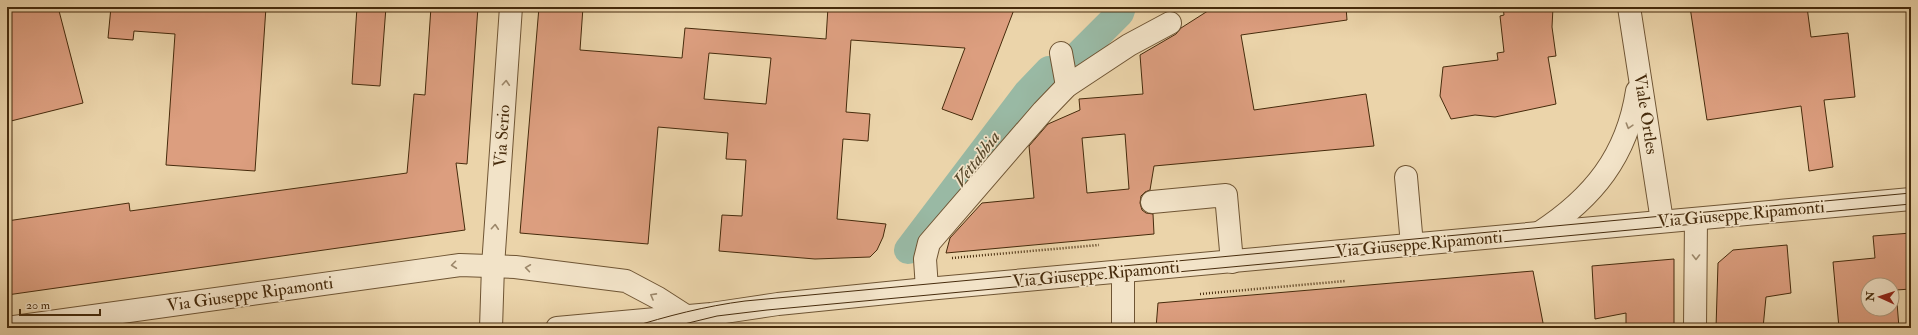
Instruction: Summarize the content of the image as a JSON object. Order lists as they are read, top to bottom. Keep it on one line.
{"streets":{"street":["Viale Ortles","Via Serio","Via Giuseppe Ripamonti"]},"crossings":[["Viale Ortles","Via Giuseppe Ripamonti"],["Via Serio","Via Giuseppe Ripamonti"]],"one_way":["Via Serio"],"water":["Vettabbia"],"scale_bar":"20 m","north":"left"}
